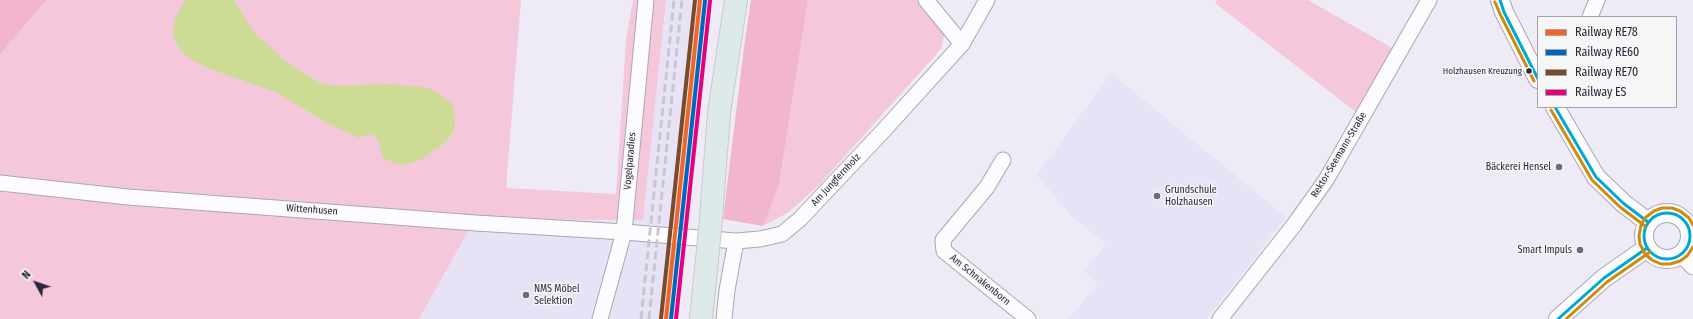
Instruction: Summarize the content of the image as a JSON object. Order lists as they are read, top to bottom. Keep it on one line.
{"streets":{"street":["Rektor-Seemann-Straße","Vogelparadies","Am Jungfernholz","Wittenhusen","Am Schnakenborn"]},"crossings":[["Vogelparadies","Am Jungfernholz"],["Vogelparadies","Wittenhusen"],["Am Jungfernholz","Wittenhusen"]],"places":["Holzhausen Kreuzung","Bäckerei Hensel","Grundschule Holzhausen","Smart Impuls","NMS Möbel Selektion"],"lines":["rail line RE78","rail line RE70","rail line RE60","rail line ES"],"legend":["Railway RE78","Railway RE60","Railway RE70","Railway ES"],"north":"top left"}
